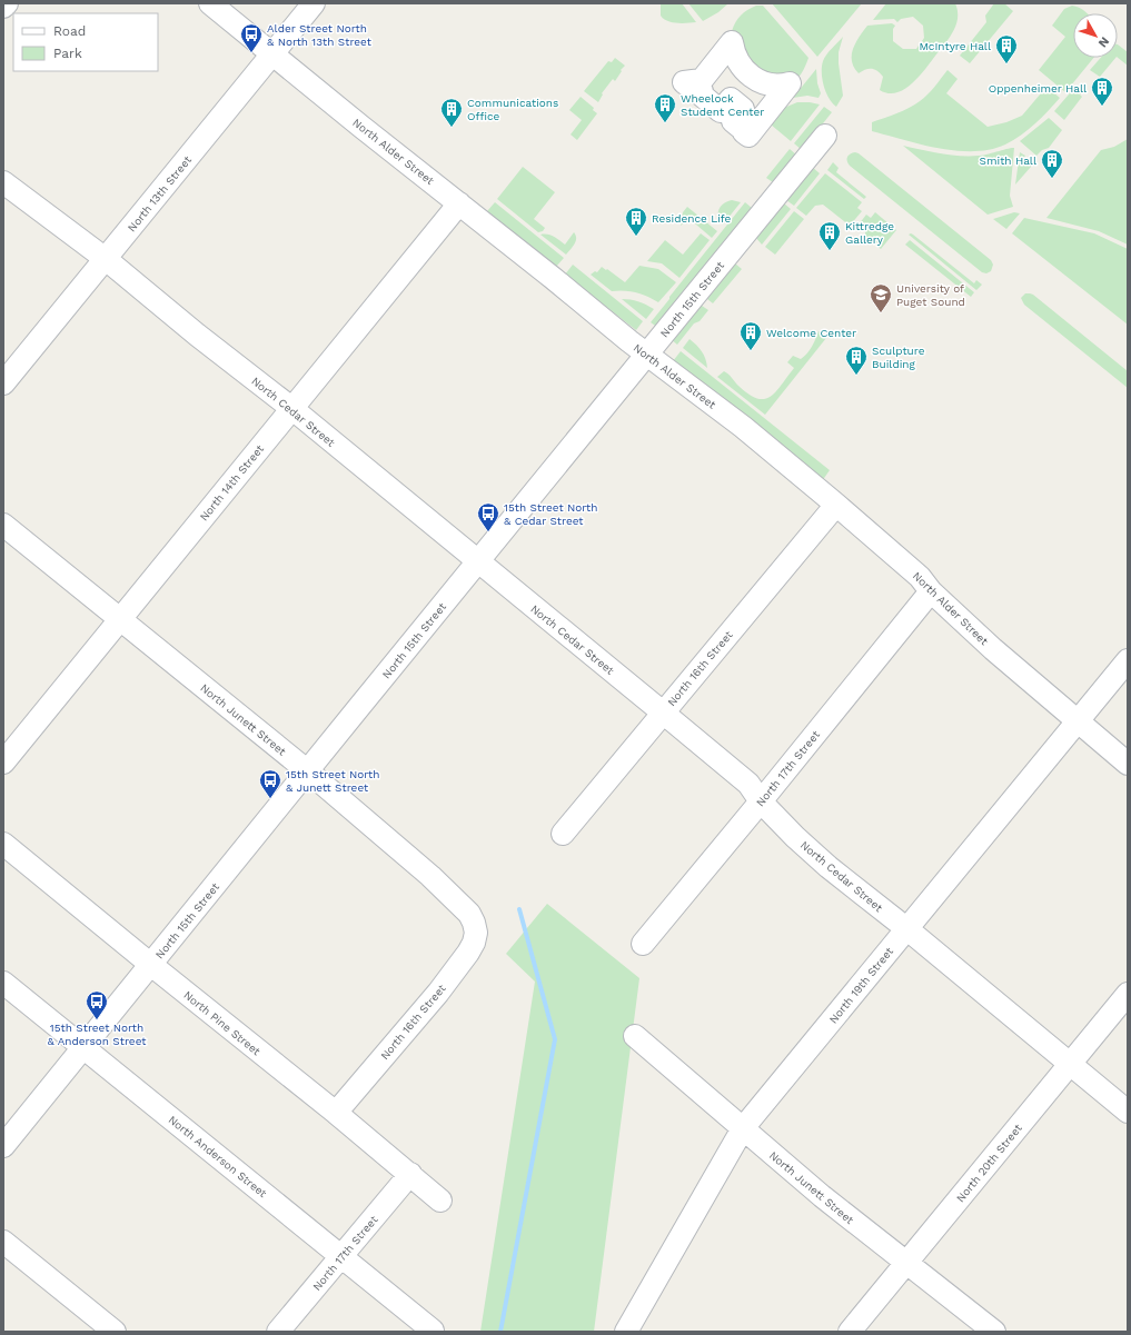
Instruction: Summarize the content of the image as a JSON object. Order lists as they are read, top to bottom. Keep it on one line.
{"streets":{"street":["North Alder Street","North 13th Street","North 15th Street","North Cedar Street","North 14th Street","North 16th Street","North Junett Street","North 17th Street","North 19th Street","North Pine Street","North Anderson Street","North 20th Street"]},"crossings":[["North Alder Street","North 13th Street"],["North Alder Street","North 15th Street"],["North Alder Street","North 14th Street"],["North Alder Street","North 16th Street"],["North Alder Street","North 17th Street"],["North Alder Street","North 19th Street"],["North 13th Street","North Cedar Street"],["North 15th Street","North Cedar Street"],["North 15th Street","North Junett Street"],["North 15th Street","North Pine Street"],["North 15th Street","North Anderson Street"],["North Cedar Street","North 14th Street"],["North Cedar Street","North 16th Street"],["North Cedar Street","North 17th Street"],["North Cedar Street","North 19th Street"],["North Cedar Street","North 20th Street"],["North 14th Street","North Junett Street"],["North 16th Street","North Junett Street"],["North 16th Street","North Pine Street"],["North Junett Street","North 19th Street"],["North Junett Street","North 20th Street"],["North 17th Street","North Pine Street"],["North 17th Street","North Anderson Street"]],"places":{"bus stop":["Alder Street North & North 13th Street","15th Street North & Cedar Street","15th Street North & Junett Street","15th Street North & Anderson Street"],"building":["McIntyre Hall","Oppenheimer Hall","Wheelock Student Center","Communications Office","Smith Hall","Residence Life","Kittredge Gallery","Welcome Center","Sculpture Building"],"school or university":["University of Puget Sound"]},"legend":["Road","Park"],"north":"bottom right"}
